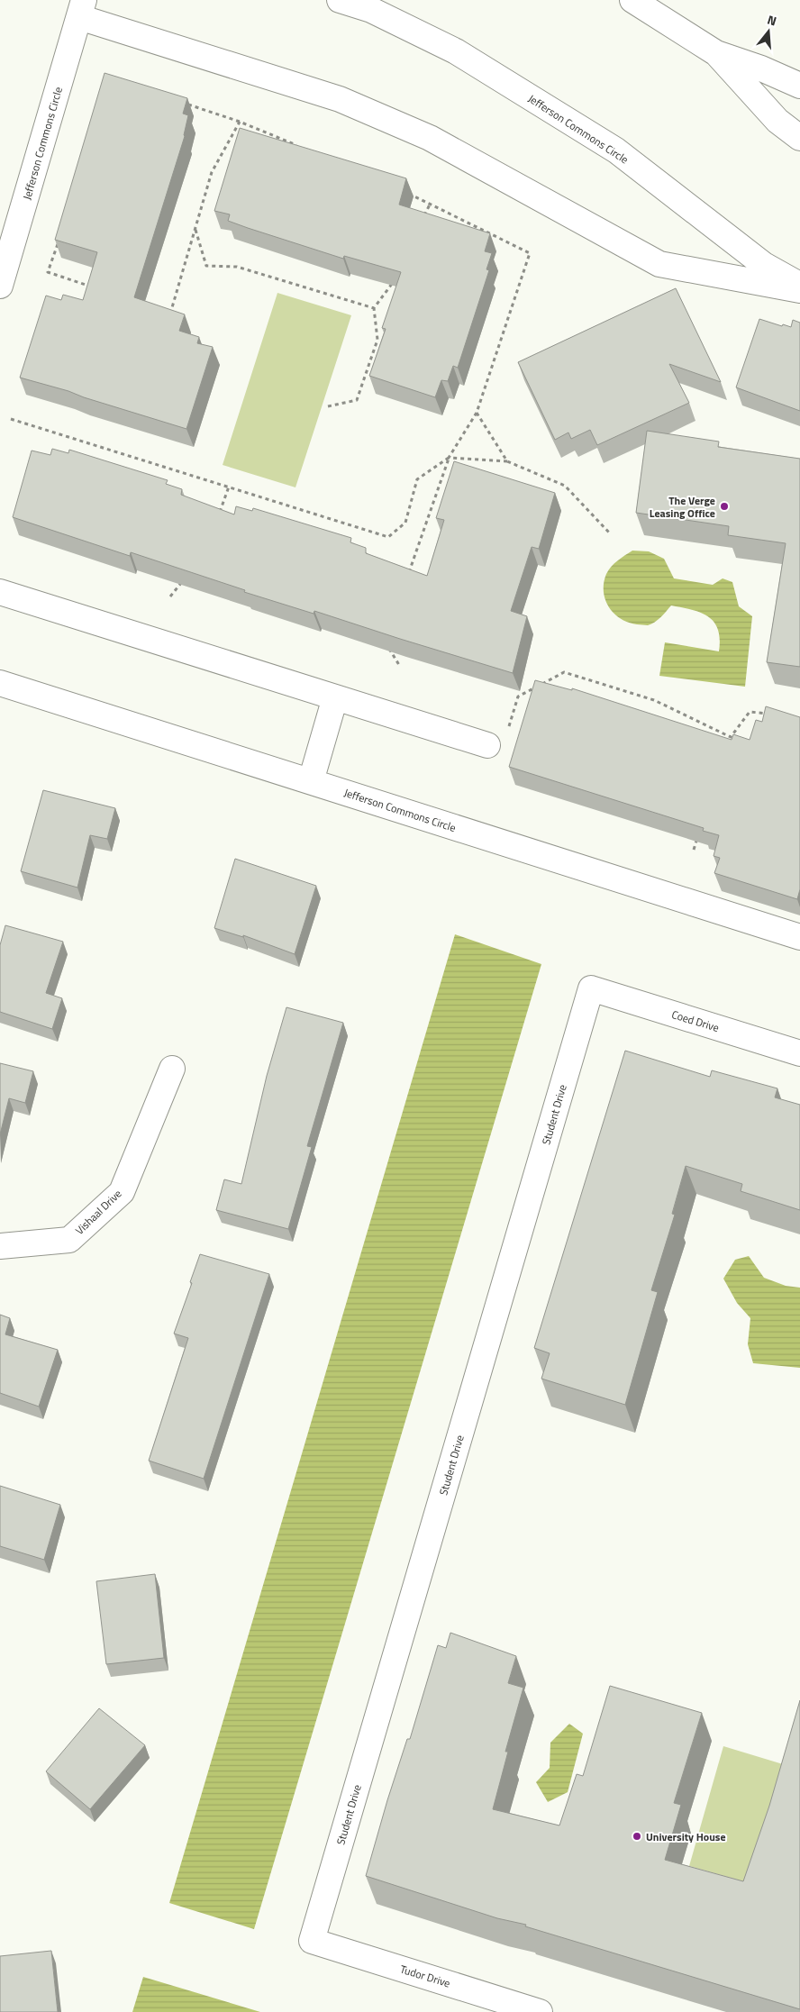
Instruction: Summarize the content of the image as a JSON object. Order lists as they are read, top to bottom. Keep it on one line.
{"streets":{"street":["Jefferson Commons Circle","Coed Drive","Student Drive","Vishaal Drive","Tudor Drive"]},"crossings":[["Coed Drive","Student Drive"],["Student Drive","Tudor Drive"]],"places":["The Verge Leasing Office","University House"],"north":"top"}
